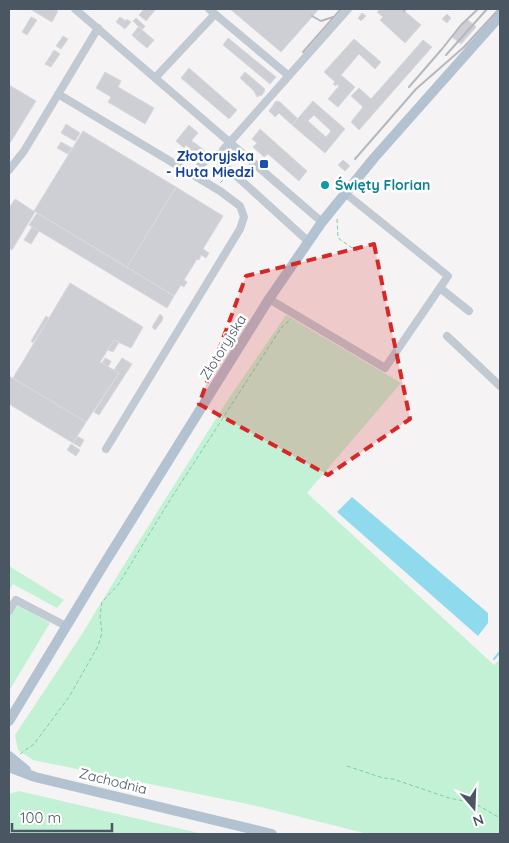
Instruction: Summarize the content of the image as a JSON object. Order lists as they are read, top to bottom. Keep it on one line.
{"streets":{"main road":["Złotoryjska","Zachodnia"]},"places":{"transit":["Złotoryjska - Huta Miedzi"],"other":["Święty Florian"]},"scale_bar":"100 m","north":"bottom"}
